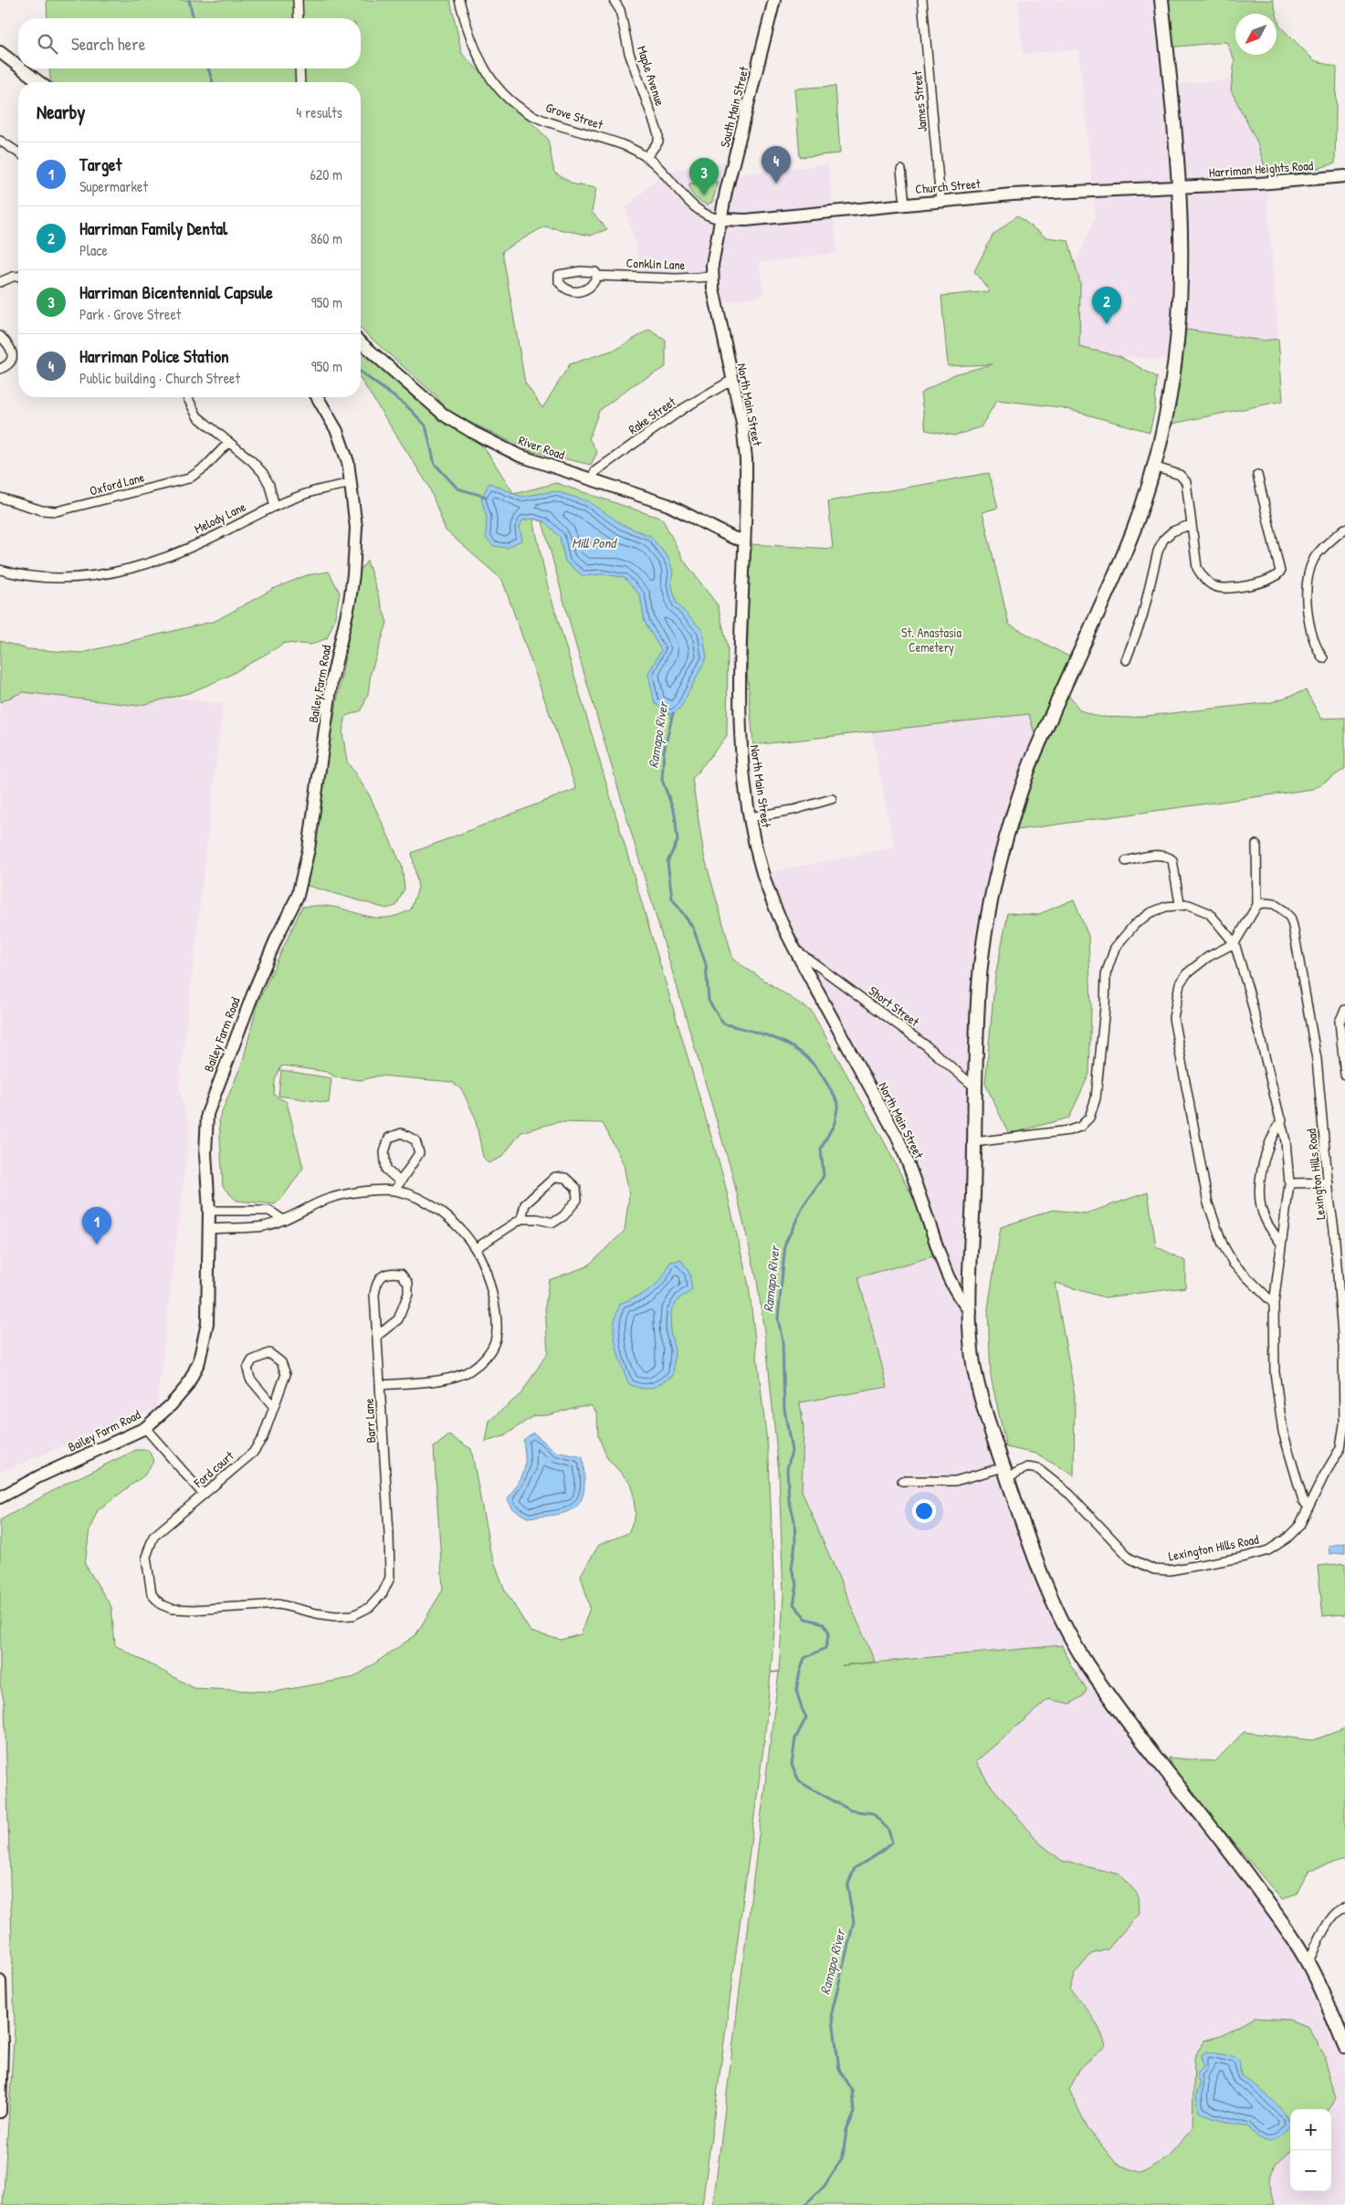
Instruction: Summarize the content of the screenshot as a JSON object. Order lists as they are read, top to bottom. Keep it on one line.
{"streets":{"street":["Maple Avenue","James Street","South Main Street","Grove Street","Harriman Heights Road","Church Street","Conklin Lane","North Main Street","Rake Street","River Road","Oxford Lane","Melody Lane","Bailey Farm Road","Short Street","Lexington Hills Road","Barr Lane","Ford court"]},"crossings":[["Maple Avenue","Grove Street"],["James Street","Church Street"],["South Main Street","Grove Street"],["South Main Street","Church Street"],["South Main Street","North Main Street"],["Grove Street","Church Street"],["Grove Street","North Main Street"],["Harriman Heights Road","Church Street"],["Church Street","North Main Street"],["Conklin Lane","North Main Street"],["North Main Street","Rake Street"],["North Main Street","River Road"],["North Main Street","Short Street"],["Rake Street","River Road"],["Melody Lane","Bailey Farm Road"],["Bailey Farm Road","Barr Lane"],["Barr Lane","Ford court"]],"water":["Mill Pond","Ramapo River"],"parks":["St. Anastasia Cemetery"],"north":"bottom left","page":{"search":"Search here","heading":["Nearby","4 results"],"list":[{"mark":"1","name":"Target","note":"Supermarket","value":"620 m"},{"mark":"2","name":"Harriman Family Dental","note":"Place","value":"860 m"},{"mark":"3","name":"Harriman Bicentennial Capsule","note":"Park · Grove Street","value":"950 m"},{"mark":"4","name":"Harriman Police Station","note":"Public building · Church Street","value":"950 m"}],"pins":["4","3","2","1"],"map_buttons":["+","−"]}}
